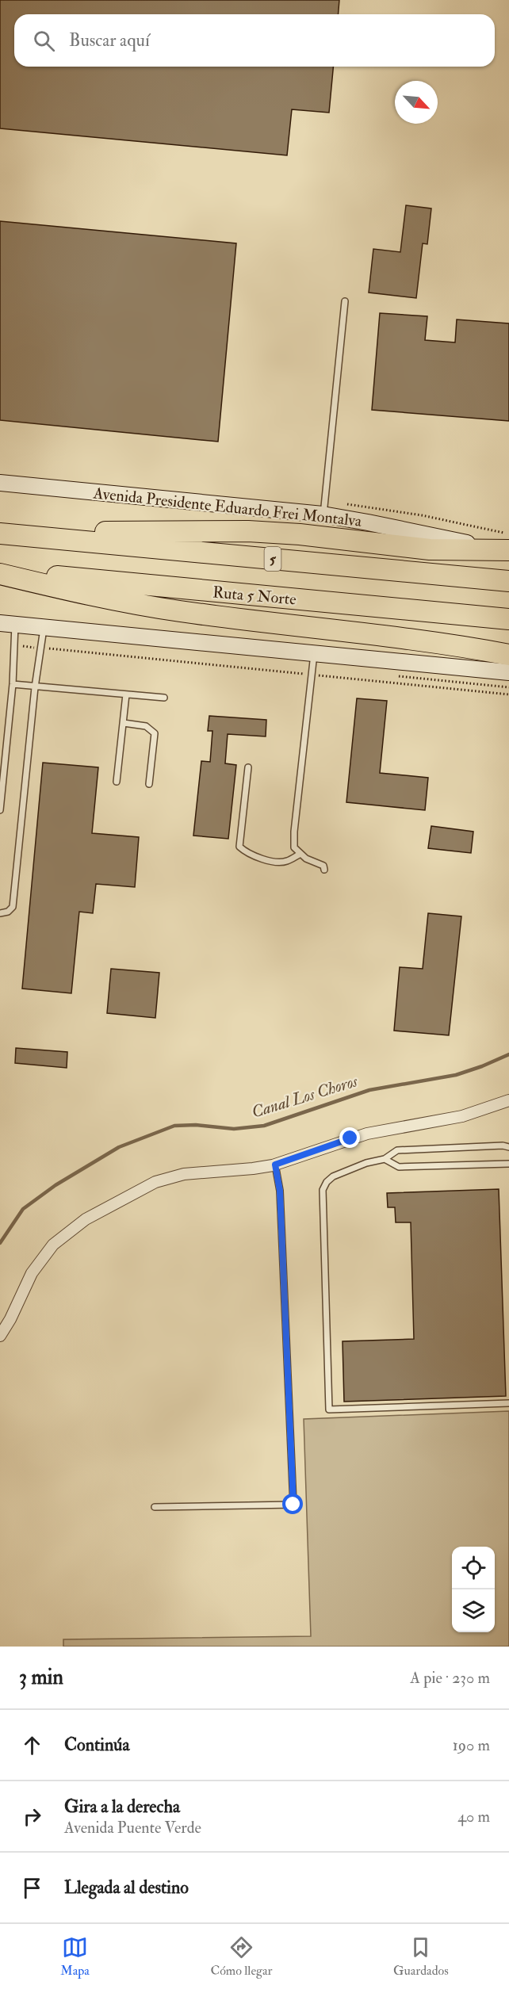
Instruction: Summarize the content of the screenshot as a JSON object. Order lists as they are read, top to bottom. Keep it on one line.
{"streets":{"highway":["5","Ruta 5 Norte"],"main road":["Avenida Presidente Eduardo Frei Montalva"]},"water":["Canal Los Choros"],"north":"bottom right","page":{"search":"Buscar aquí","heading":["3 min","A pie · 230 m"],"list":[["Continúa","190 m"],["Gira a la derecha","Avenida Puente Verde","40 m"],"Llegada al destino"],"nav":["Mapa","Cómo llegar","Guardados"]}}
